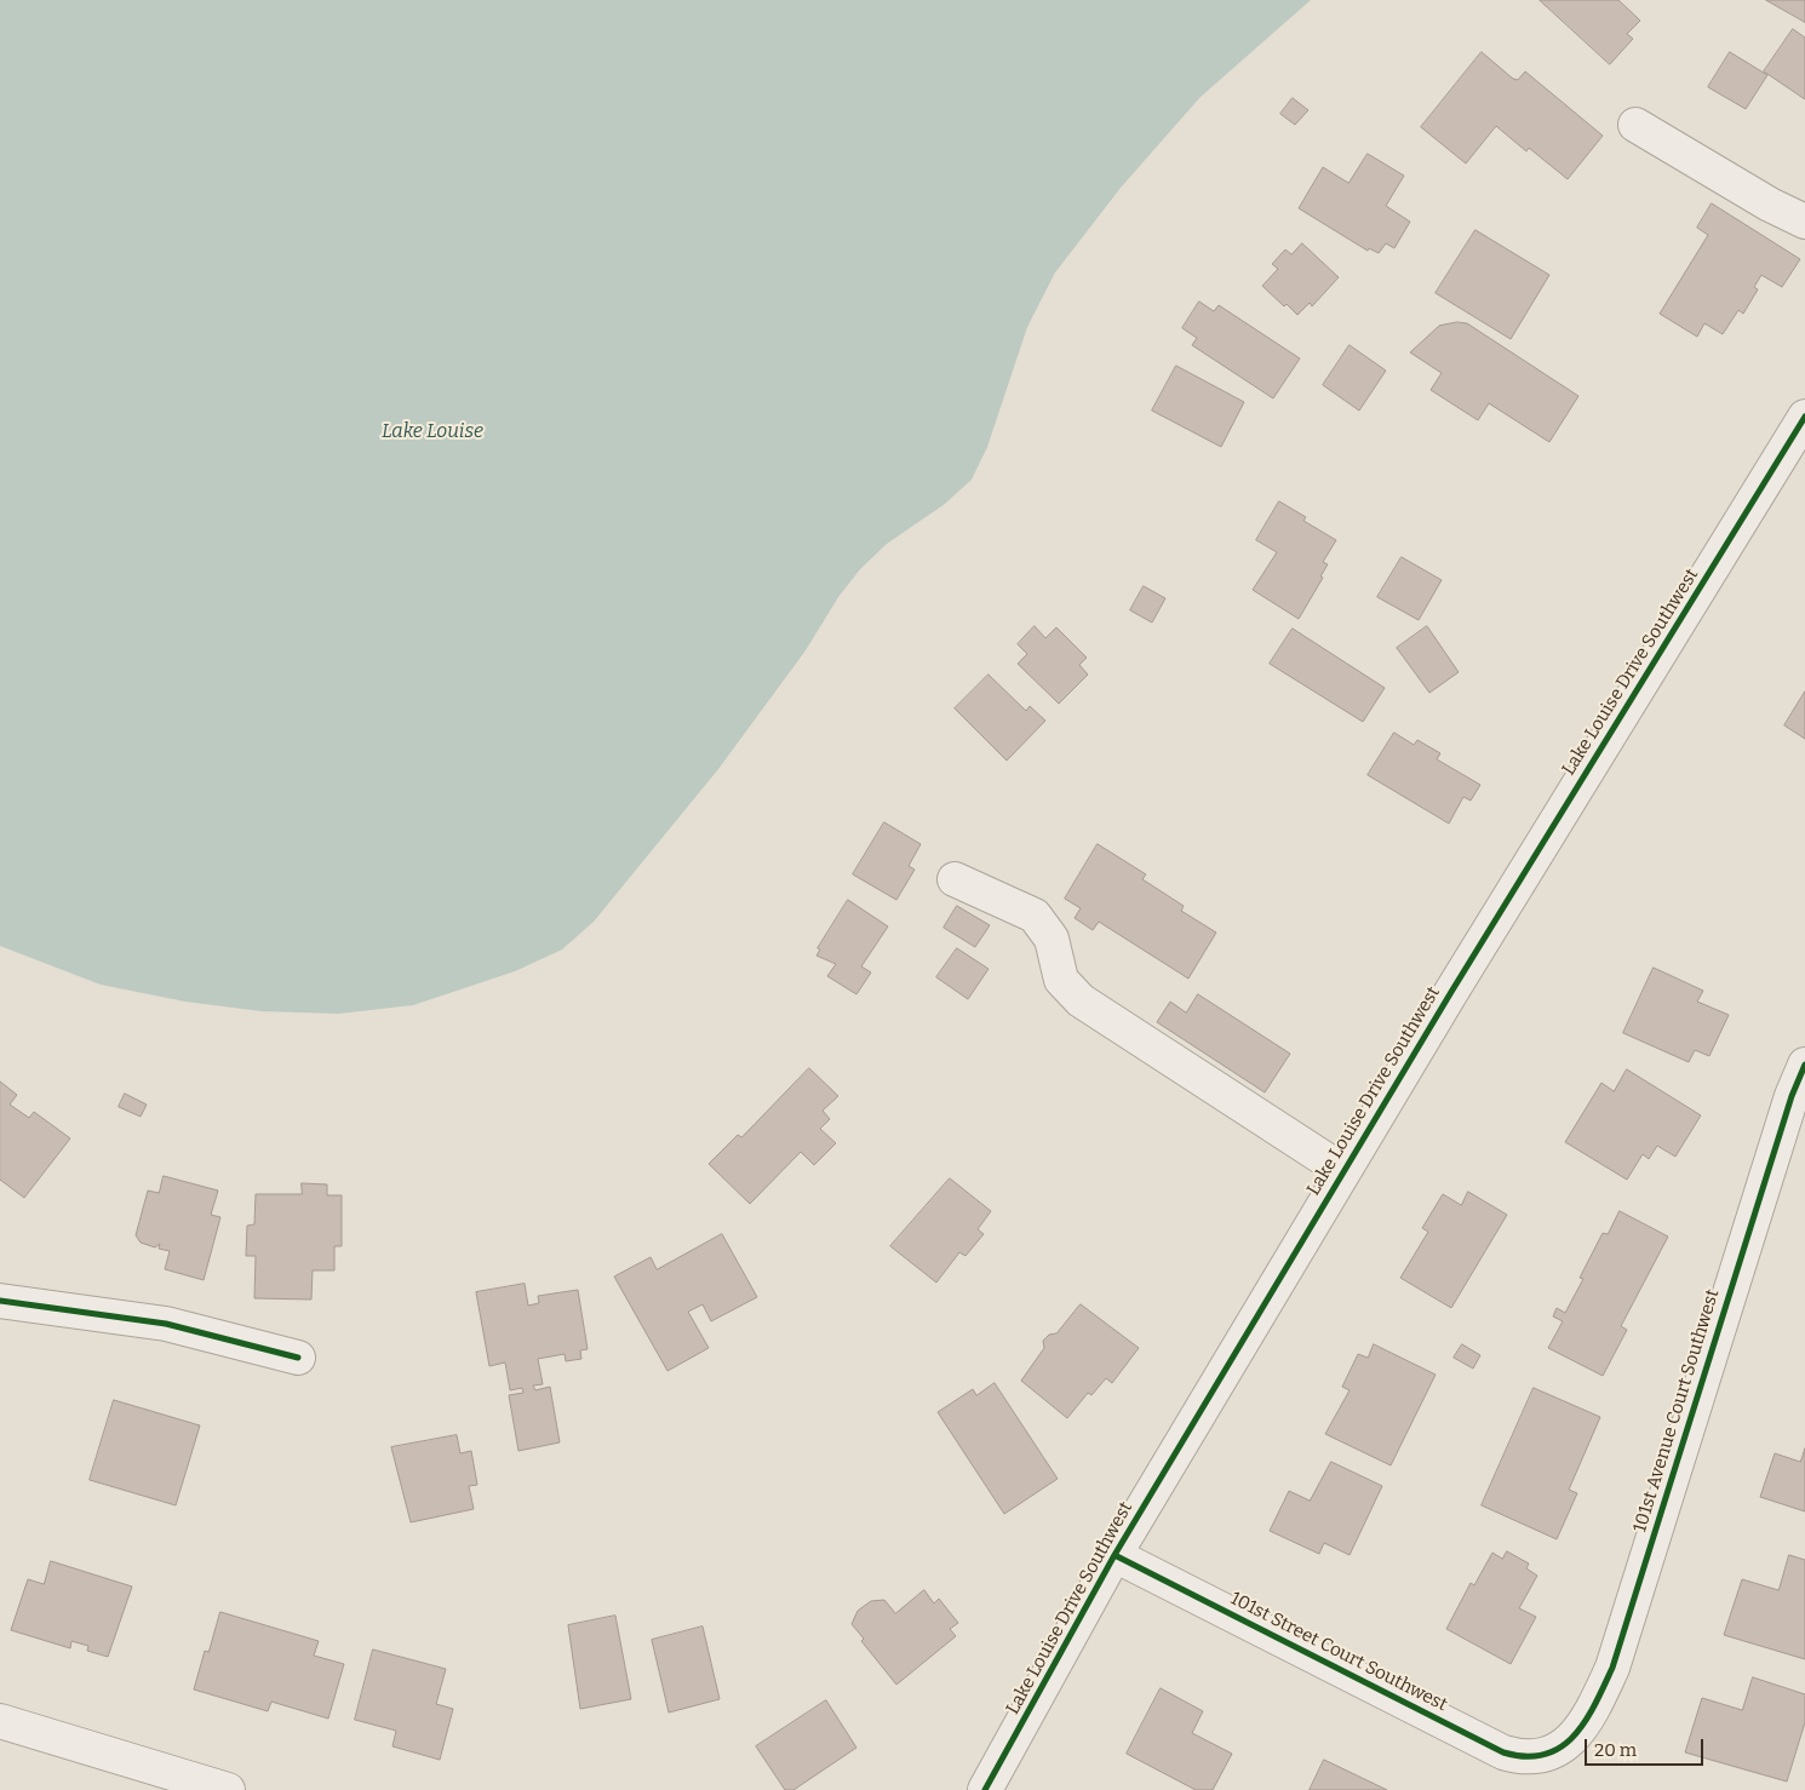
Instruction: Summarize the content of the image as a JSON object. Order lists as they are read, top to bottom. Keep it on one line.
{"streets":{"street":["Lake Louise Drive Southwest","101st Avenue Court Southwest","101st Street Court Southwest"]},"crossings":[["Lake Louise Drive Southwest","101st Street Court Southwest"],["101st Avenue Court Southwest","101st Street Court Southwest"]],"water":["Lake Louise"],"scale_bar":"20 m"}
